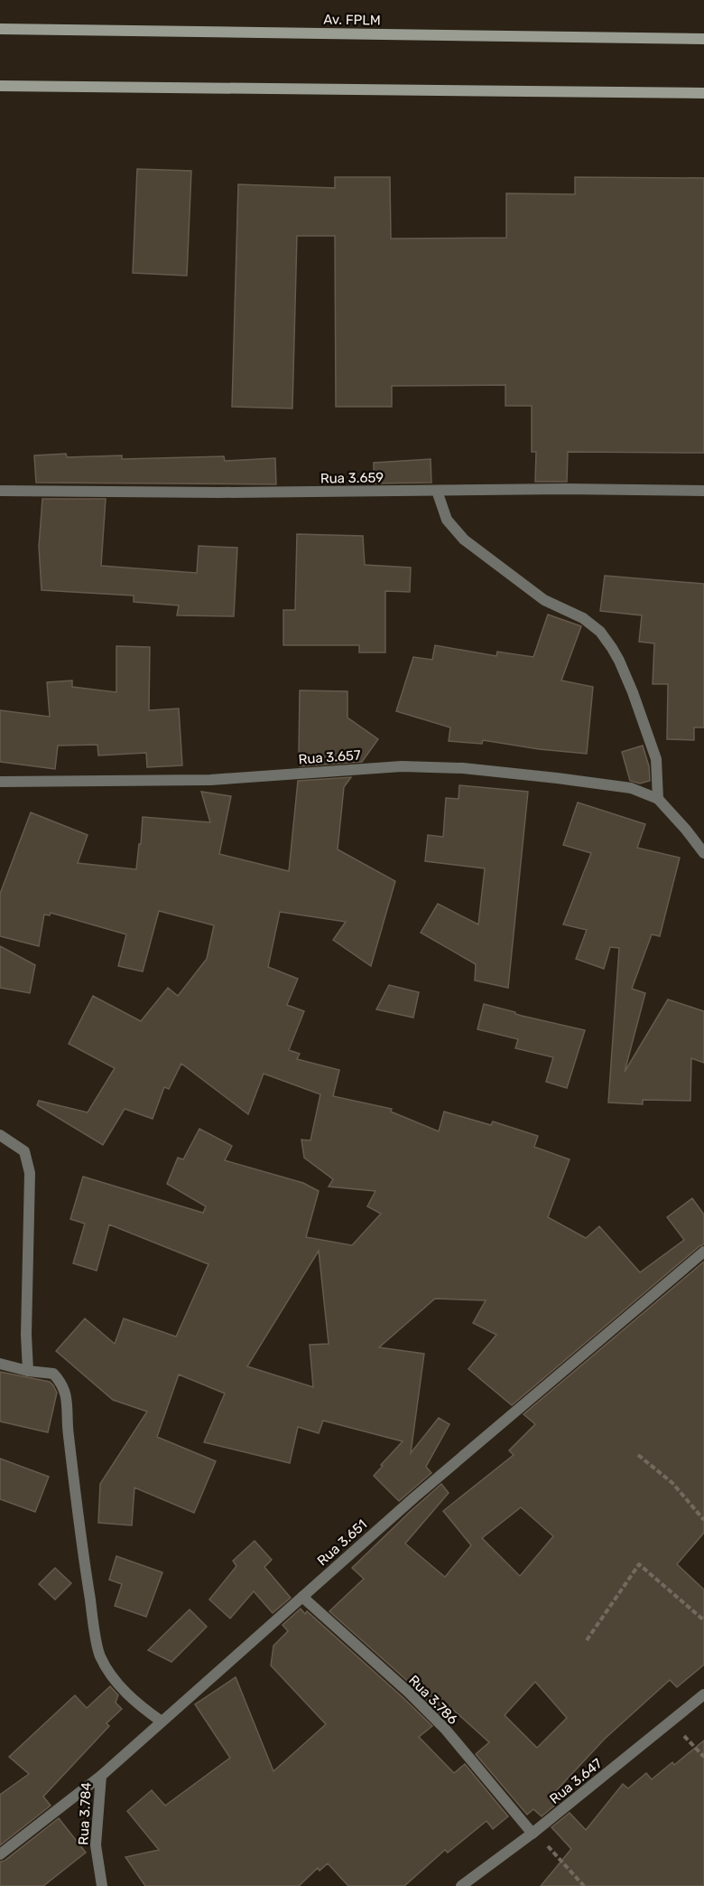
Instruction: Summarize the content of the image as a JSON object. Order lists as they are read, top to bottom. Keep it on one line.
{"streets":{"main road":["Av. FPLM"],"street":["Rua 3.659","Rua 3.657","Rua 3.651","Rua 3.786","Rua 3.647","Rua 3.784"]},"crossings":[["Rua 3.651","Rua 3.786"],["Rua 3.651","Rua 3.784"],["Rua 3.786","Rua 3.647"]]}
